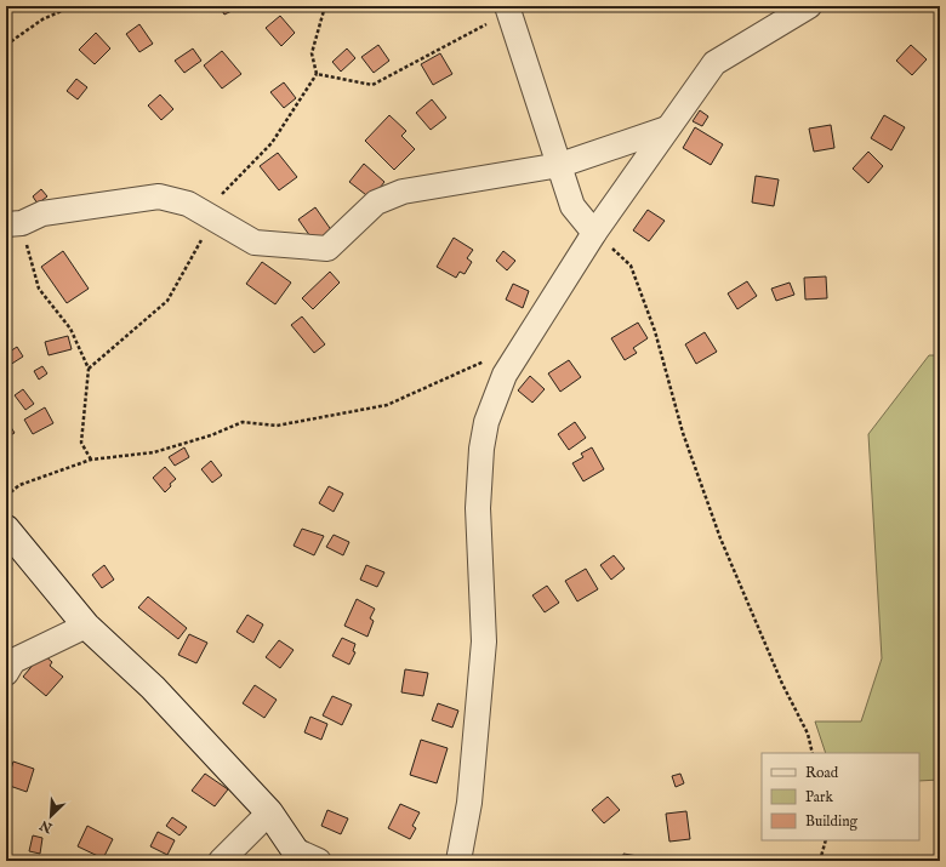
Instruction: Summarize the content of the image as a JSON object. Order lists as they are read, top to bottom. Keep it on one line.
{"legend":["Road","Park","Building"],"north":"bottom left"}
